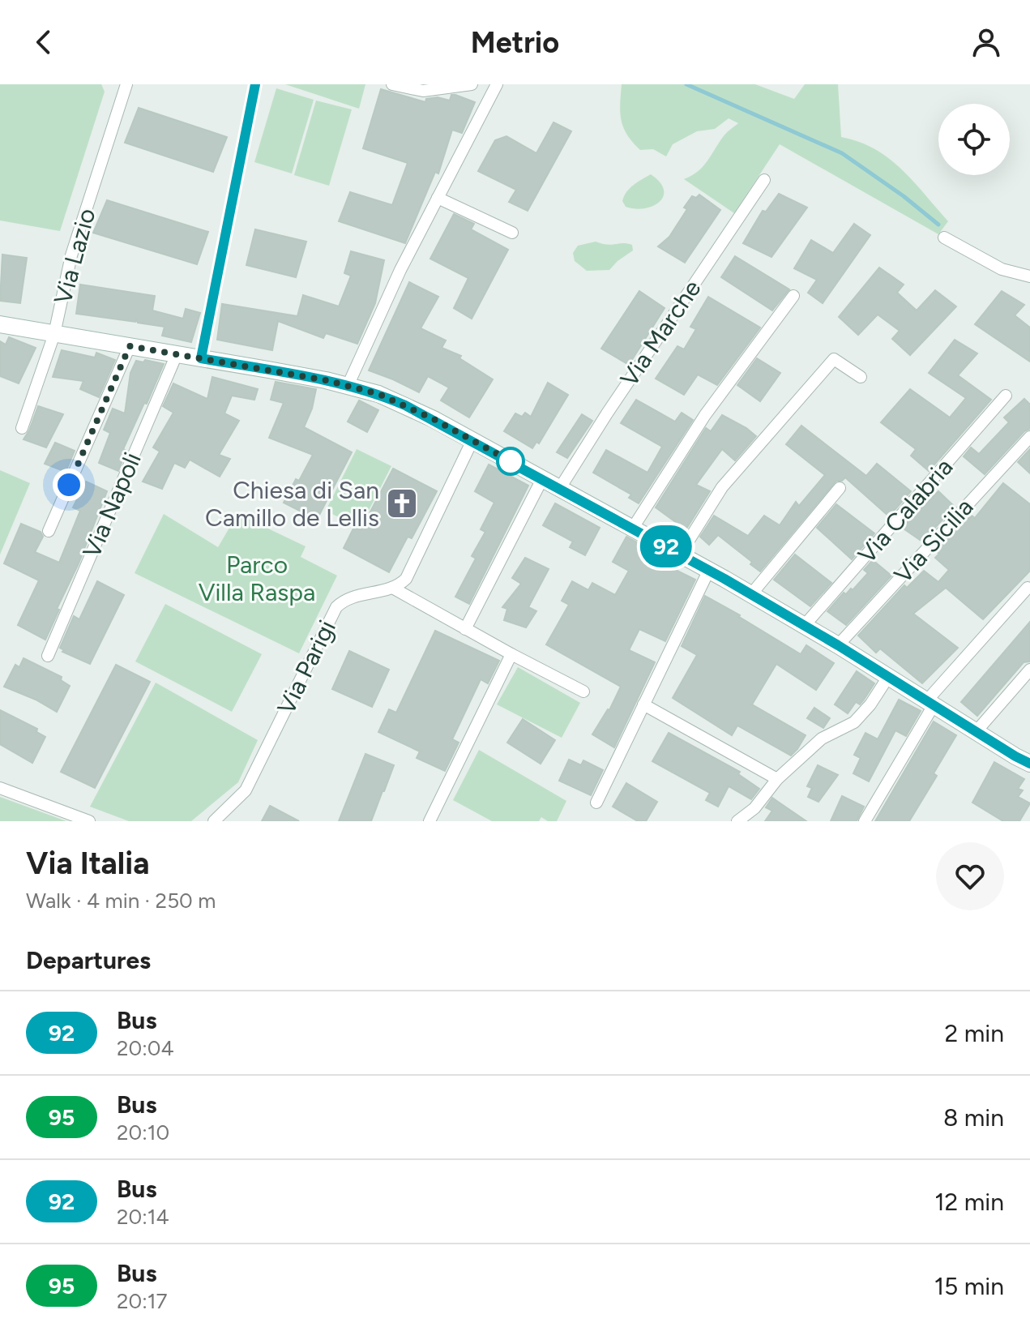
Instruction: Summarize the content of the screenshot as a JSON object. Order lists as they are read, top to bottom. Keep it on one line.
{"streets":{"street":["Via Lazio","Via Marche","Via Napoli","Via Calabria","Via Sicilia","Via Parigi"]},"parks":["Parco Villa Raspa"],"places":{"church":["Chiesa di San Camillo de Lellis"]},"lines":["bus line 92"],"page":{"header":"Metrio","on_map":"92","heading":[["Via Italia","Walk · 4 min · 250 m"],"Departures"],"list":[{"mark":"92","name":"Bus","note":"20:04","value":"2 min"},{"mark":"95","name":"Bus","note":"20:10","value":"8 min"},{"mark":"92","name":"Bus","note":"20:14","value":"12 min"},{"mark":"95","name":"Bus","note":"20:17","value":"15 min"}]}}
